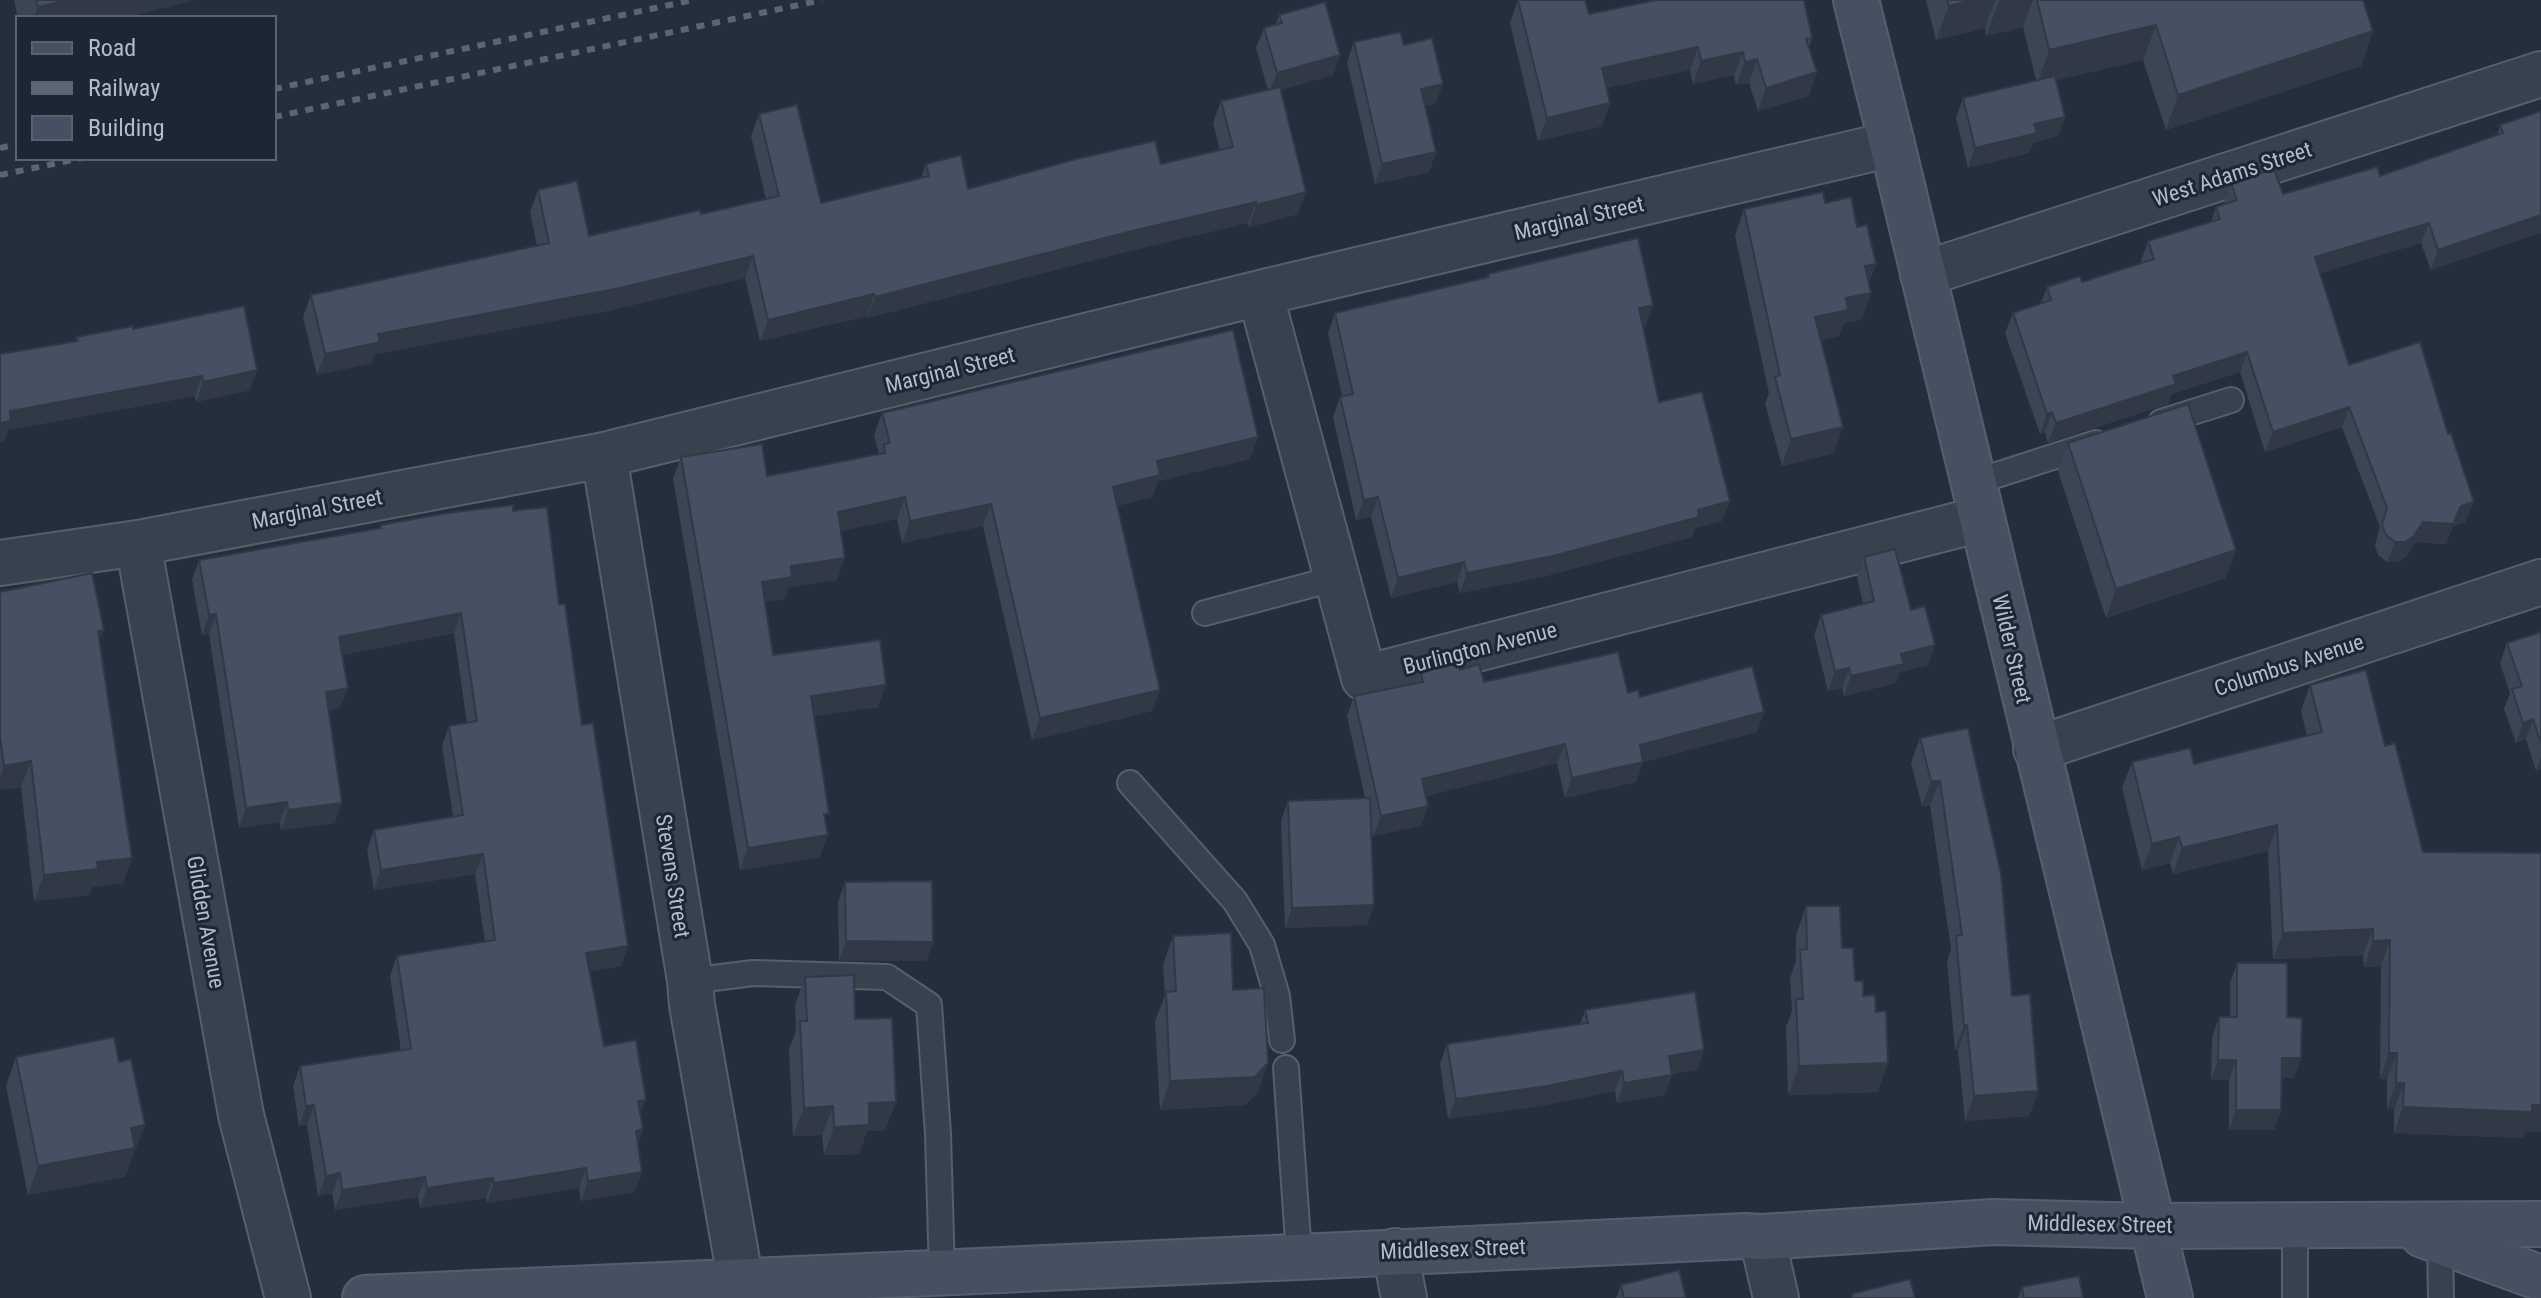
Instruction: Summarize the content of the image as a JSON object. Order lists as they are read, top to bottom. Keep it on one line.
{"streets":{"main road":["Wilder Street","Middlesex Street"],"street":["West Adams Street","Marginal Street","Burlington Avenue","Columbus Avenue","Stevens Street","Glidden Avenue"]},"crossings":[["West Adams Street","Wilder Street"],["Marginal Street","Burlington Avenue"],["Marginal Street","Wilder Street"],["Marginal Street","Stevens Street"],["Marginal Street","Glidden Avenue"],["Burlington Avenue","Wilder Street"],["Wilder Street","Columbus Avenue"],["Wilder Street","Middlesex Street"],["Stevens Street","Middlesex Street"]],"legend":["Road","Railway","Building"]}
